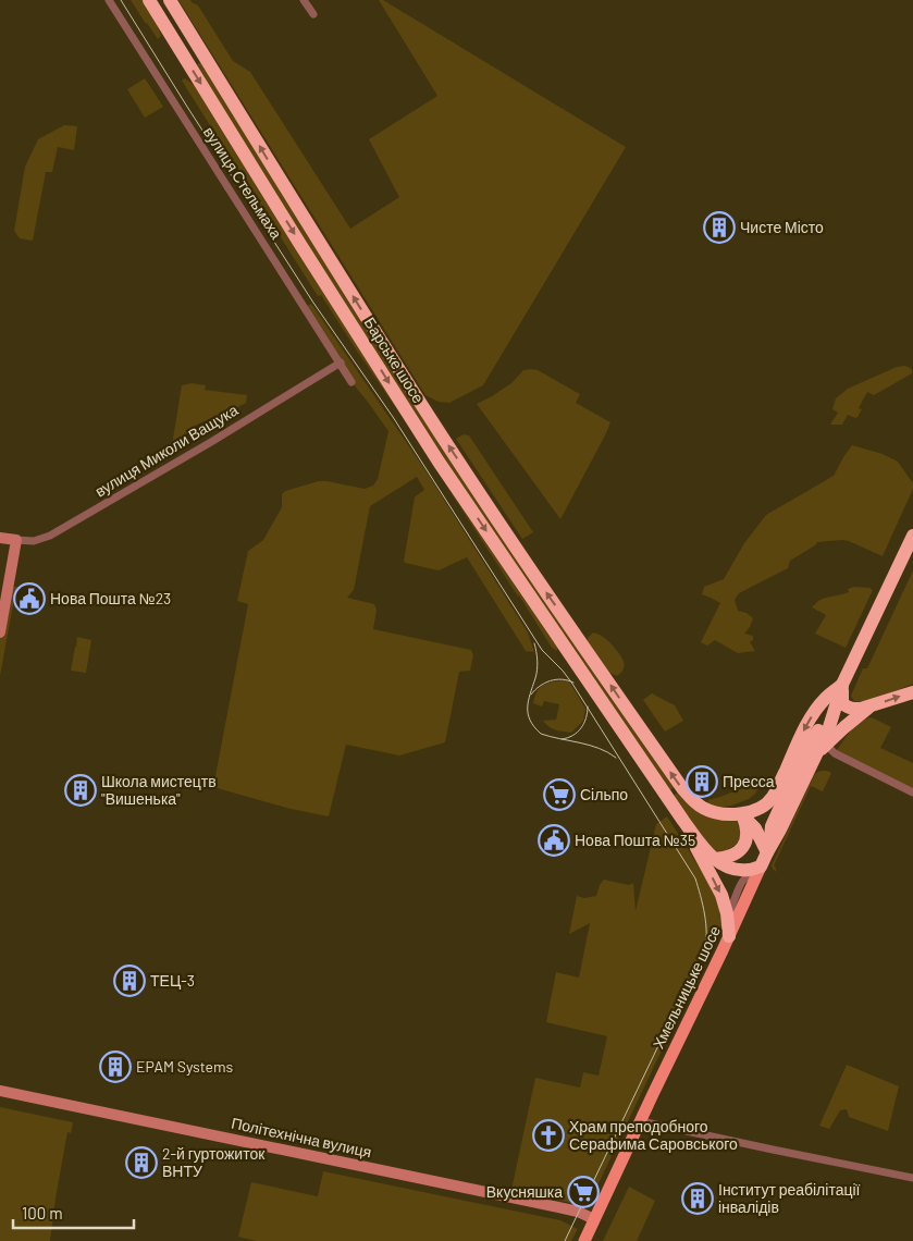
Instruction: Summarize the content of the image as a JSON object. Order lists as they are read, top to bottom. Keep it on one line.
{"streets":{"highway":["Барське шосе"],"main road":["Хмельницьке шосе"],"street":["вулиця Стельмаха","вулиця Миколи Ващука","Політехнічна вулиця"]},"crossings":[["вулиця Стельмаха","вулиця Миколи Ващука"],["Хмельницьке шосе","Політехнічна вулиця"]],"places":{"building":["Чисте Місто","Пресса","Школа мистецтв \"Вишенька\"","ТЕЦ-3","EPAM Systems","2-й гуртожиток ВНТУ","Інститут реабілітації інвалідів"],"public building":["Нова Пошта №23","Нова Пошта №35"],"supermarket":["Сільпо","Вкусняшка"],"church":["Храм преподобного Серафима Саровського"]},"scale_bar":"100 m"}
